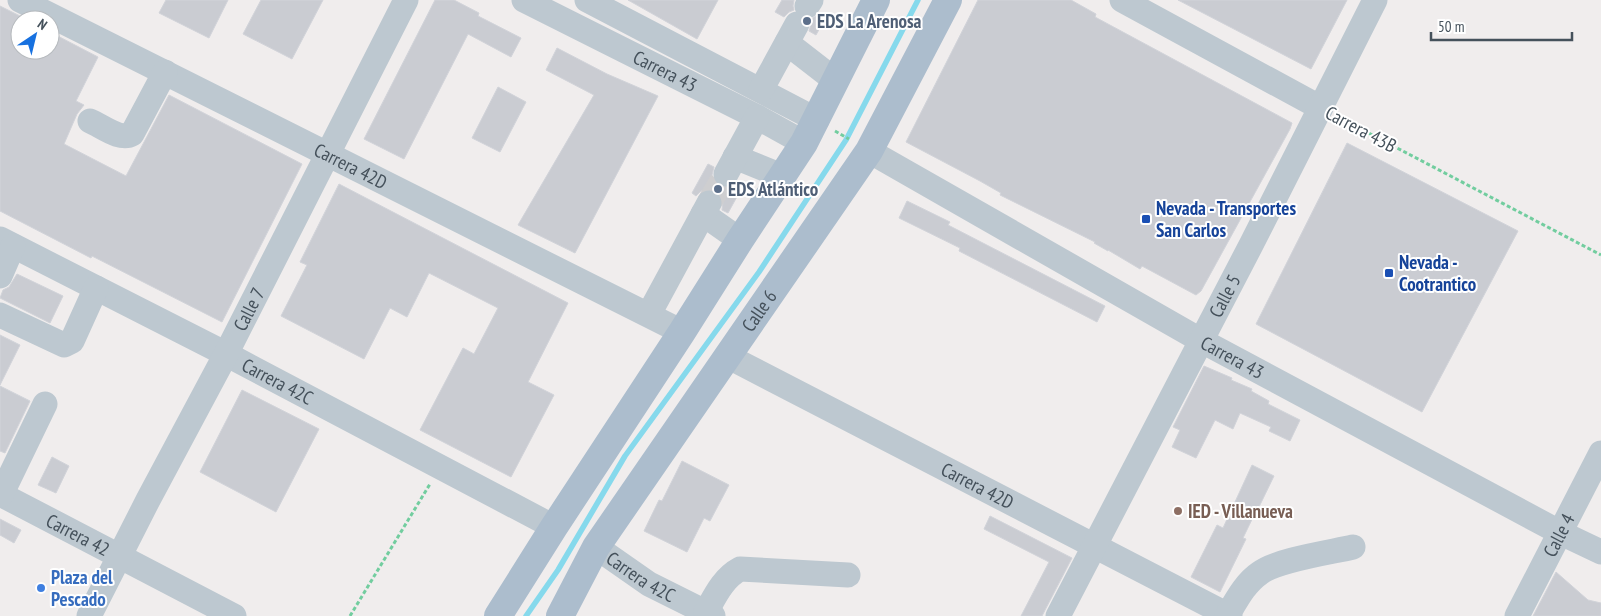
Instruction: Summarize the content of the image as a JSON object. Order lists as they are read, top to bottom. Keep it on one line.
{"streets":{"main road":["Calle 6"],"street":["Carrera 43","Carrera 43B","Carrera 42D","Calle 5","Calle 7","Carrera 42C","Carrera 42","Calle 4"]},"crossings":[["Carrera 43","Calle 5"],["Carrera 43","Calle 6"],["Carrera 43","Calle 4"],["Carrera 43B","Calle 5"],["Carrera 42D","Calle 5"],["Carrera 42D","Calle 7"],["Carrera 42D","Calle 6"],["Calle 7","Carrera 42C"],["Calle 7","Carrera 42"],["Calle 6","Carrera 42C"]],"places":{"other":["EDS La Arenosa","EDS Atlántico","IED - Villanueva","Plaza del Pescado"],"transit":["Nevada - Transportes San Carlos","Nevada - Cootrantico"]},"scale_bar":"50 m","north":"top right"}
